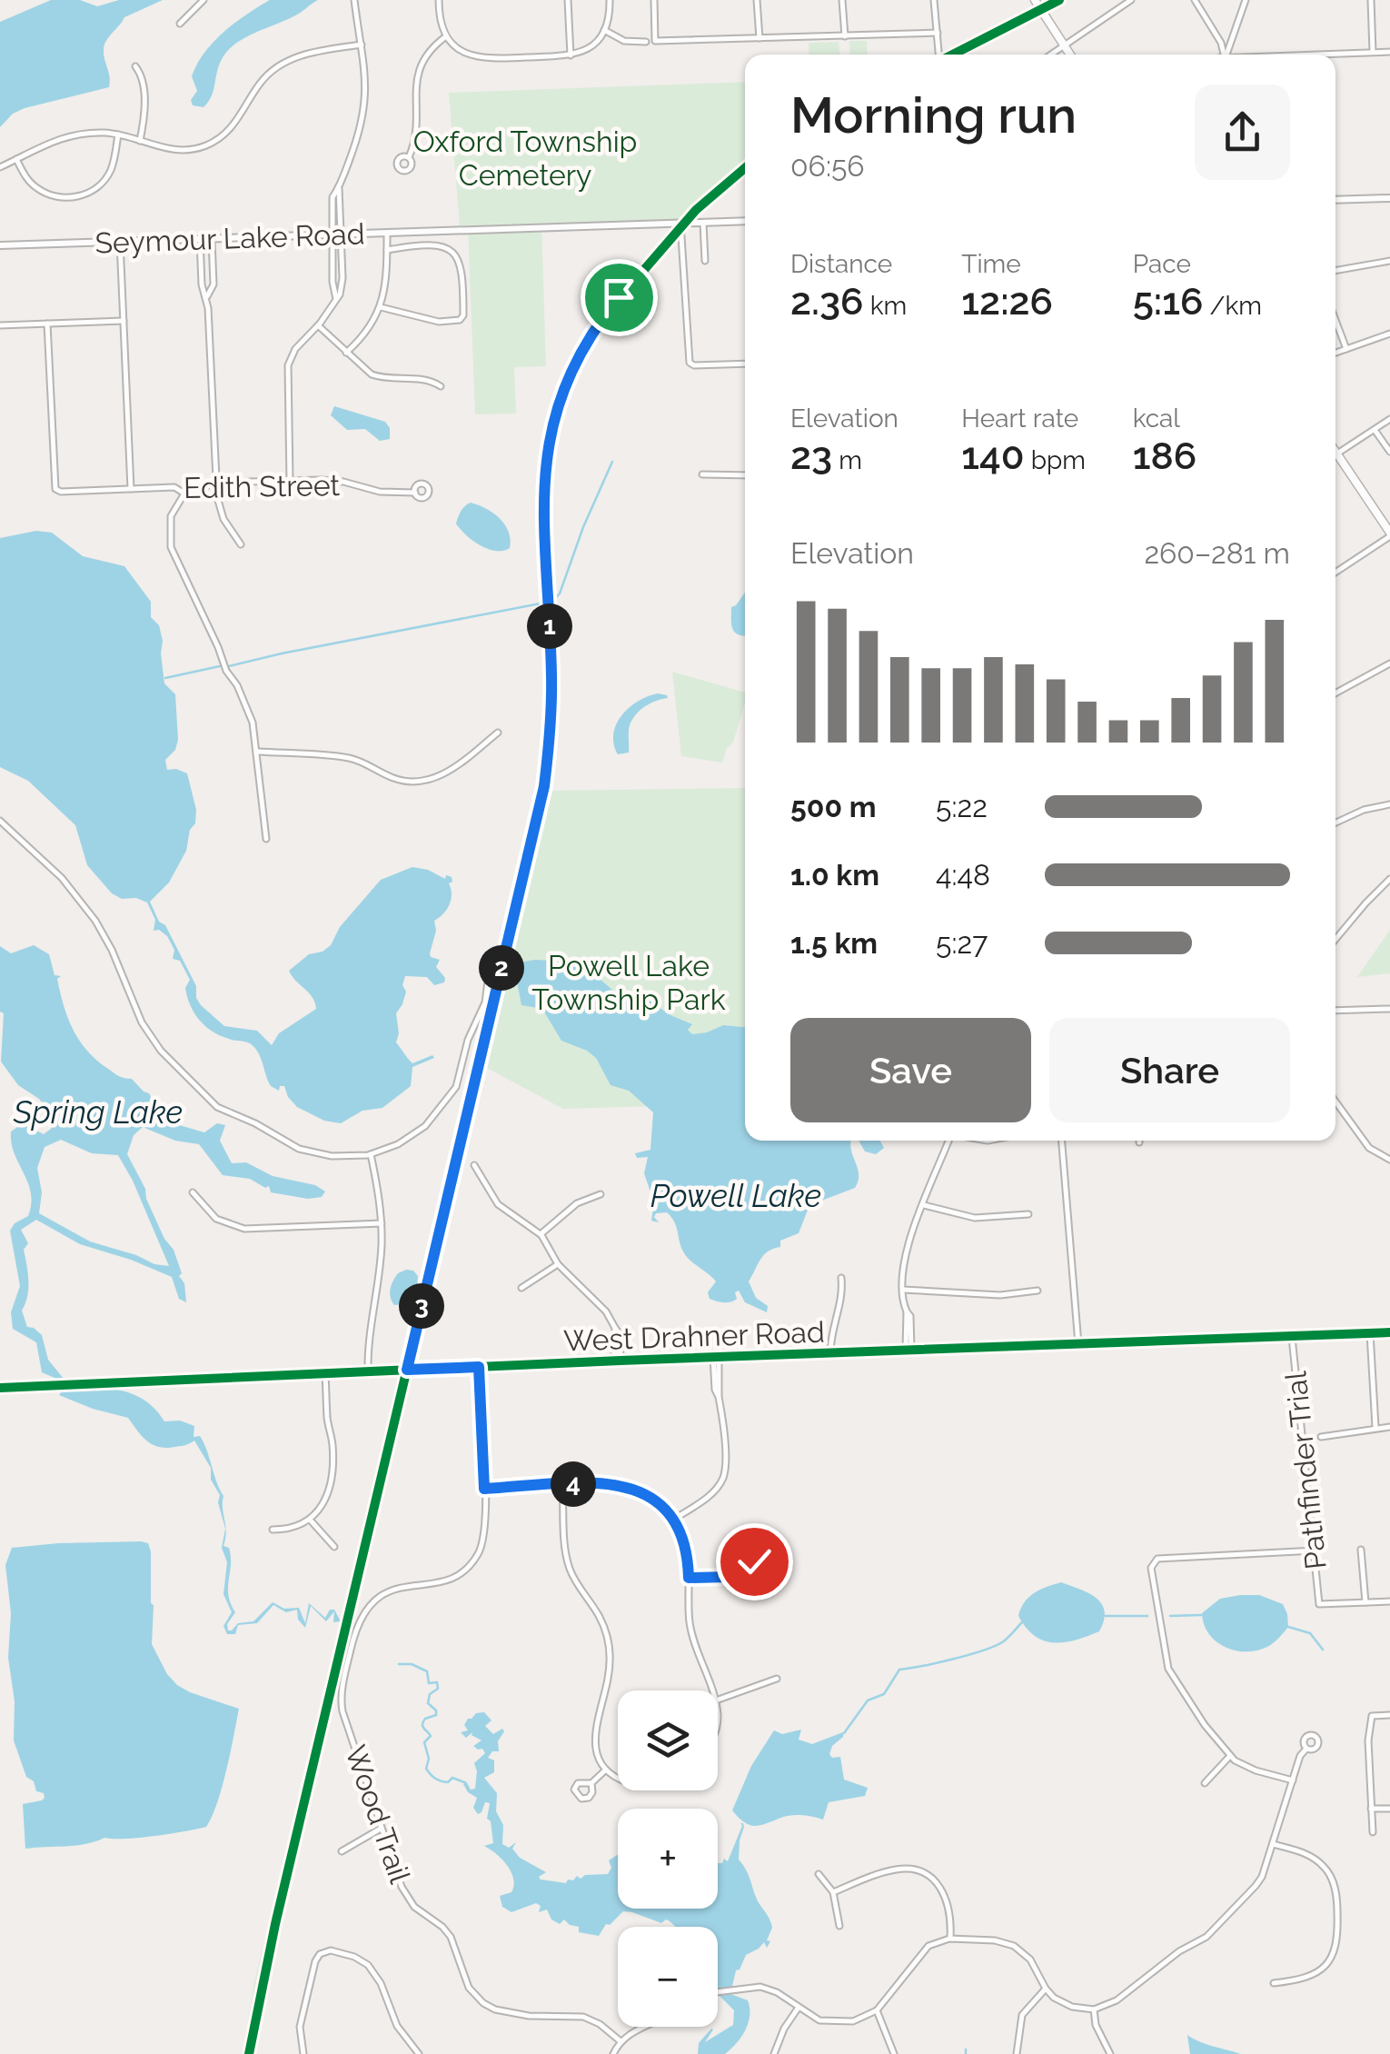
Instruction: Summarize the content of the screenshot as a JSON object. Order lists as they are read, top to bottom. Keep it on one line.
{"streets":{"street":["Seymour Lake Road","Edith Street","West Drahner Road","Pathfinder Trial","Wood Trail"]},"crossings":[["West Drahner Road","Pathfinder Trial"],["West Drahner Road","Wood Trail"]],"water":["Spring Lake","Powell Lake"],"parks":["Oxford Township Cemetery","Powell Lake Township Park"],"page":{"heading":["Morning run","06:56"],"stats":[["Distance","2.36 km"],["Time","12:26"],["Pace","5:16 /km"],["Elevation","23 m"],["Heart rate","140 bpm"],["kcal","186"]],"chart":["Elevation","260–281 m"],"pins":["1","2","3","4"],"list":[{"name":"500 m","note":"5:22"},{"name":"1.0 km","note":"4:48"},{"name":"1.5 km","note":"5:27"}],"buttons":["Save","Share"],"map_buttons":["+","−"]}}
